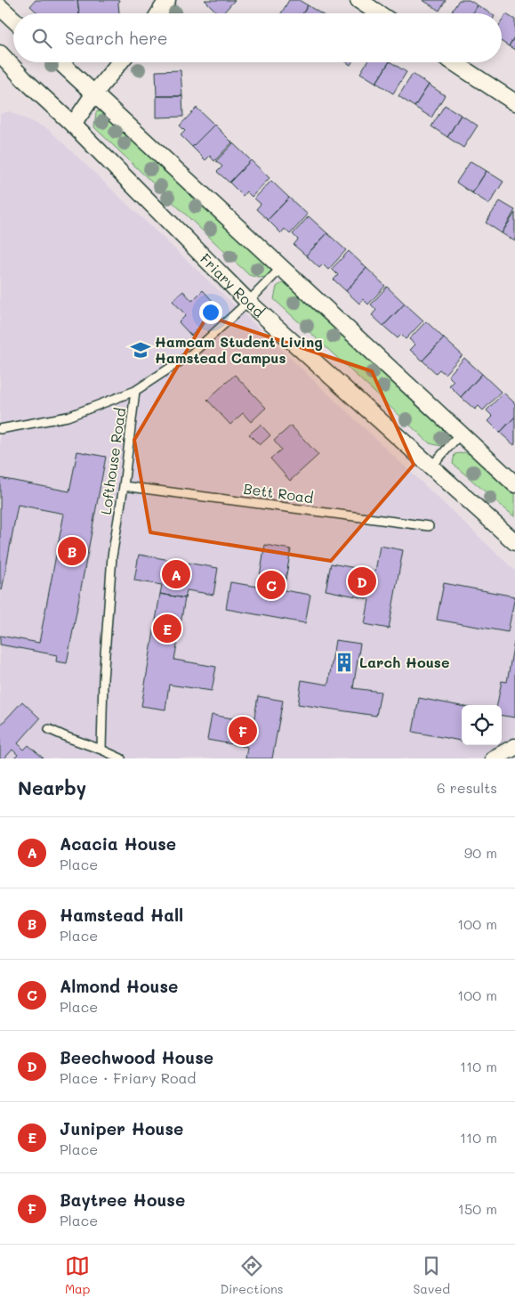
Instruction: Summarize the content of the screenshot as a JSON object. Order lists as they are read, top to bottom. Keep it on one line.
{"streets":{"street":["Friary Road"],"lane":["Lofthouse Road","Bett Road"]},"crossings":[["Friary Road","Lofthouse Road"],["Lofthouse Road","Bett Road"]],"places":{"school or university":["Hamcam Student Living Hamstead Campus"],"building":["Larch House"]},"page":{"search":"Search here","pins":["B","A","D","C","E","F"],"heading":["Nearby","6 results"],"list":[{"mark":"A","name":"Acacia House","note":"Place","value":"90 m"},{"mark":"B","name":"Hamstead Hall","note":"Place","value":"100 m"},{"mark":"C","name":"Almond House","note":"Place","value":"100 m"},{"mark":"D","name":"Beechwood House","note":"Place · Friary Road","value":"110 m"},{"mark":"E","name":"Juniper House","note":"Place","value":"110 m"},{"mark":"F","name":"Baytree House","note":"Place","value":"150 m"}],"nav":["Map","Directions","Saved"]}}
